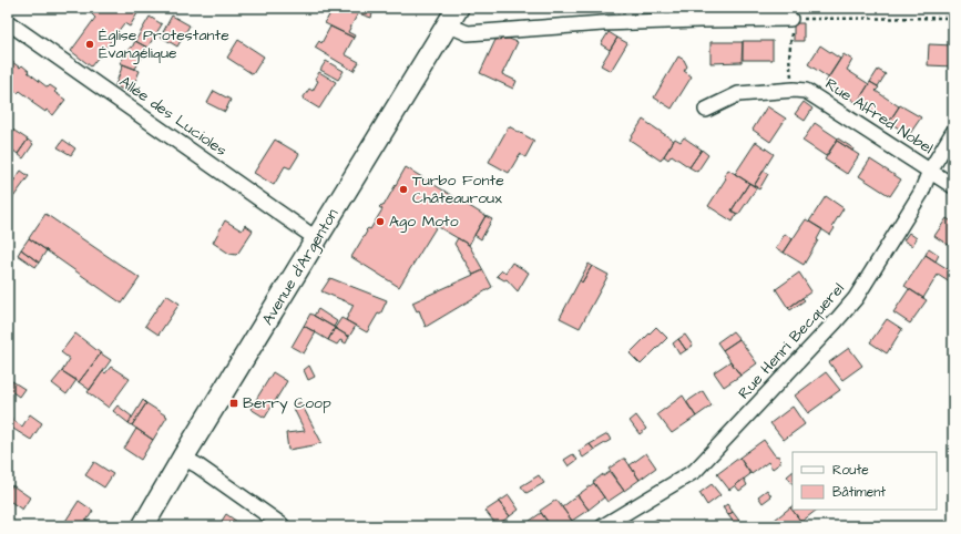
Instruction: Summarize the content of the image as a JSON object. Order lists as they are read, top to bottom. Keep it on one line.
{"streets":{"main road":["Avenue d'Argenton"],"street":["Allée des Lucioles","Rue Alfred Nobel","Rue Henri Becquerel"]},"crossings":[["Allée des Lucioles","Avenue d'Argenton"],["Rue Alfred Nobel","Rue Henri Becquerel"]],"places":{"other":["Église Protestante Évangélique","Turbo Fonte Châteauroux","Ago Moto"],"transit":["Berry Coop"]},"legend":["Route","Bâtiment"]}
